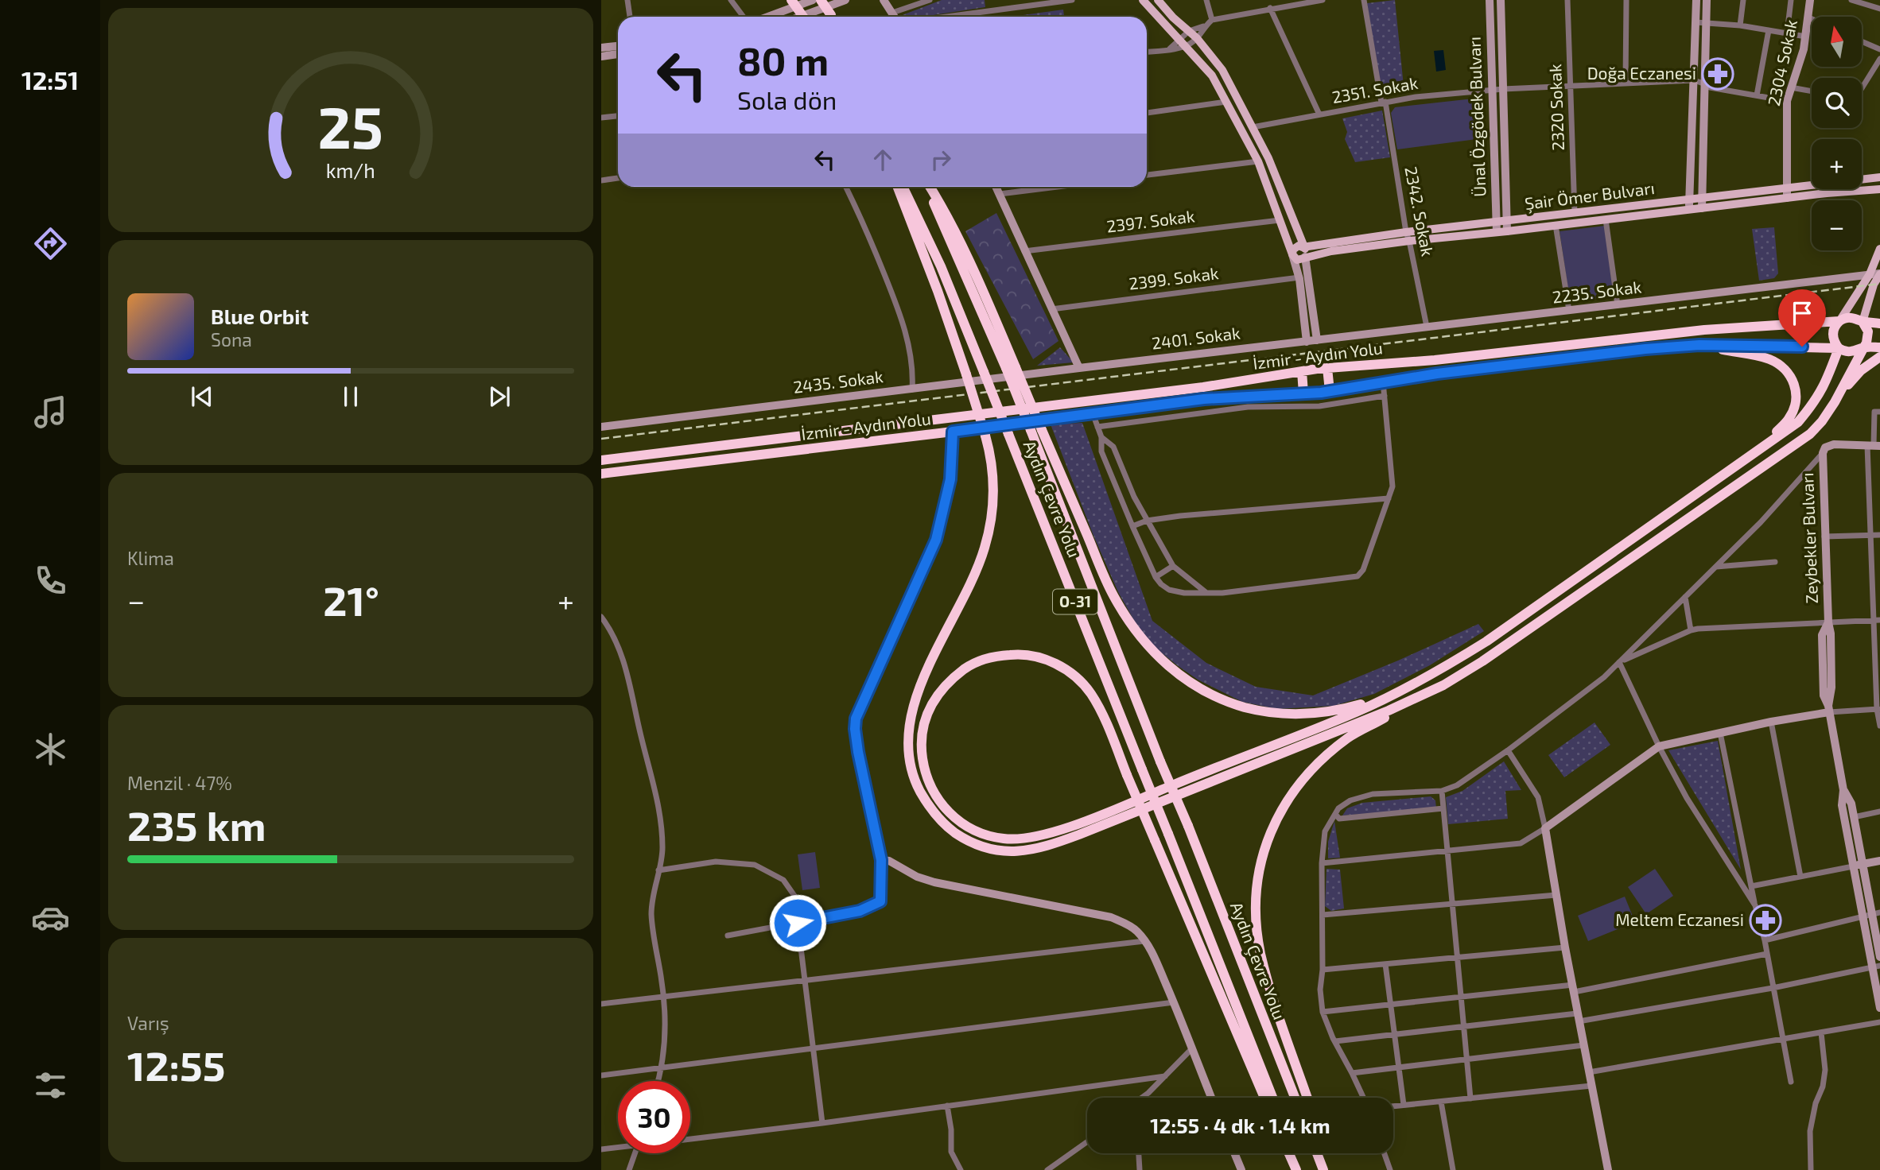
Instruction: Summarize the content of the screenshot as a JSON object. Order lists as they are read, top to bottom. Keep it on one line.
{"streets":{"highway":["İzmir - Aydın Yolu","Aydın Çevre Yolu","O-31"],"main road":["Şair Ömer Bulvarı"],"street":["2304 Sokak","2351. Sokak","2320 Sokak","Ünal Özgödek Bulvarı","2342. Sokak","2397. Sokak","2399. Sokak","2235. Sokak","2401. Sokak","2435. Sokak","Zeybekler Bulvarı"]},"crossings":[["2304 Sokak","2351. Sokak"],["2304 Sokak","Şair Ömer Bulvarı"],["2351. Sokak","2320 Sokak"],["2351. Sokak","Ünal Özgödek Bulvarı"],["2351. Sokak","2342. Sokak"],["2320 Sokak","Şair Ömer Bulvarı"],["Ünal Özgödek Bulvarı","Şair Ömer Bulvarı"],["Şair Ömer Bulvarı","2342. Sokak"],["2342. Sokak","2235. Sokak"],["2235. Sokak","2401. Sokak"],["2401. Sokak","2435. Sokak"]],"places":{"pharmacy":["Doğa Eczanesi","Meltem Eczanesi"]},"north":"top","page":{"tabs":"12:51","map_buttons":["+","−"],"turn":["80 m","Sola dön"],"song":["Blue Orbit","Sona"],"tile":["Klima",["Menzil · 47%","235 km"],["Varış","12:55"]],"heat":["−","21°","+"],"limit":"30","trip":"12:55 · 4 dk · 1.4 km","gauge":["25","km/h"]}}
